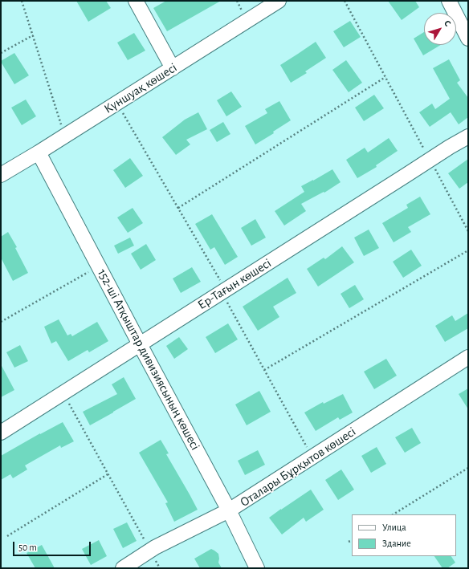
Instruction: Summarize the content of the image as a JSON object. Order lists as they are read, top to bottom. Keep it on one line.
{"streets":{"street":["Күншуақ көшесі","Ер-Тағын көшесі","152-ші Атқыштар дивизиясының көшесі","Оталары Бұрқытов көшесі"]},"crossings":[["Күншуақ көшесі","152-ші Атқыштар дивизиясының көшесі"],["Ер-Тағын көшесі","152-ші Атқыштар дивизиясының көшесі"],["152-ші Атқыштар дивизиясының көшесі","Оталары Бұрқытов көшесі"]],"legend":["Улица","Здание"],"scale_bar":"50 m","north":"top right"}
